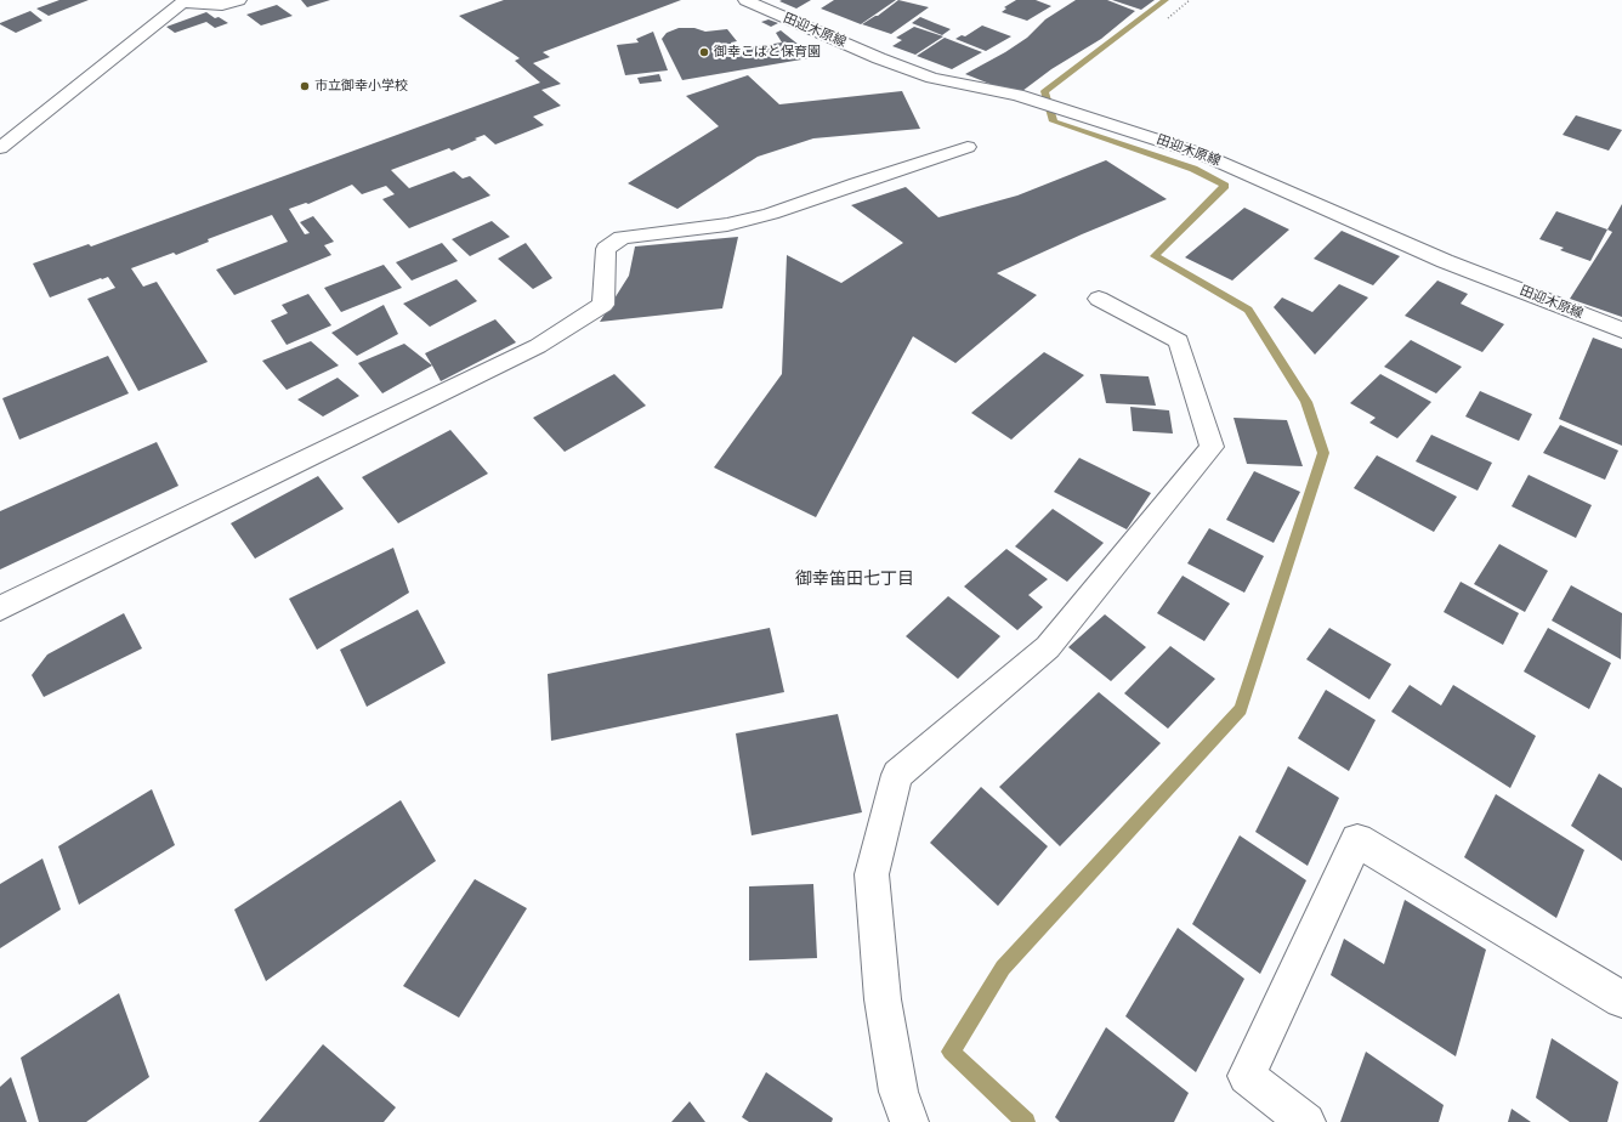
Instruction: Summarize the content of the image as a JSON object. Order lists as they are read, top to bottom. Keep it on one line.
{"streets":{"street":["田迎木原線"]},"districts":["御幸笛田七丁目"],"places":["御幸こばと保育園","市立御幸小学校"]}
